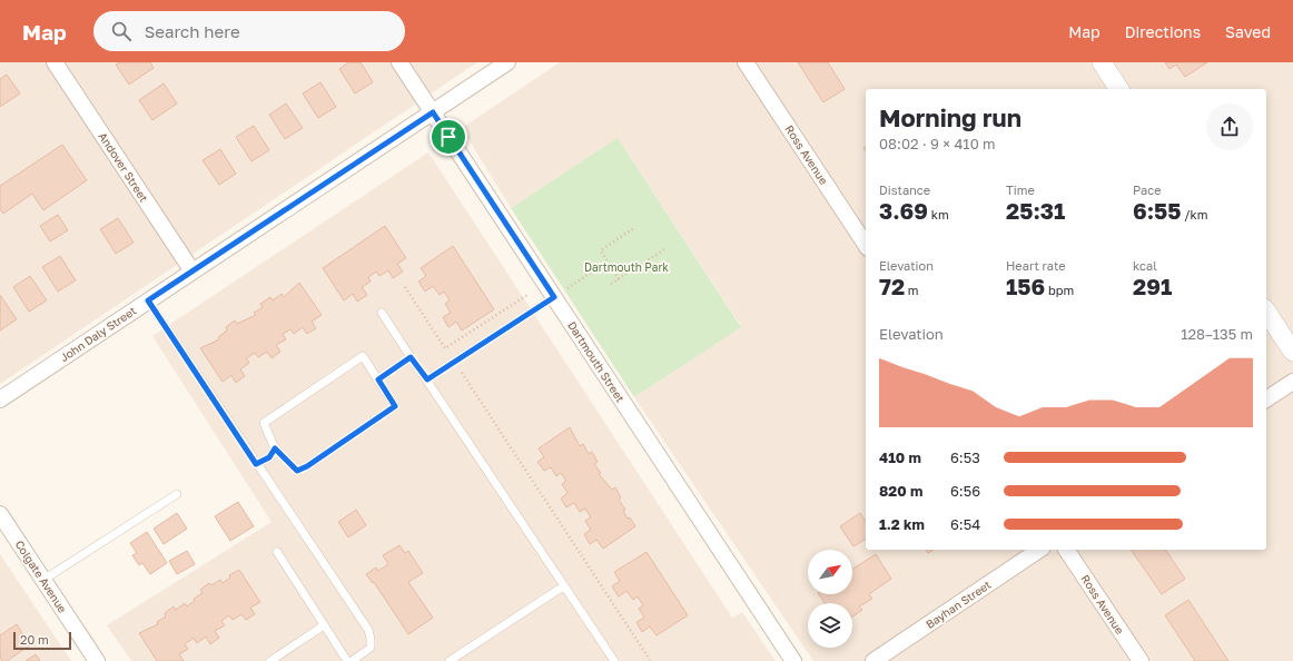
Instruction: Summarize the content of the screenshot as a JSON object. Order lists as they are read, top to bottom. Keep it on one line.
{"streets":{"street":["Ross Avenue","Andover Street","John Daly Street","Dartmouth Street","Colgate Avenue","Bayhan Street"]},"crossings":[["Andover Street","John Daly Street"],["John Daly Street","Dartmouth Street"]],"parks":["Dartmouth Park"],"scale_bar":"20 m","north":"top right","page":{"header":"Map","search":"Search here","nav":["Map","Directions","Saved"],"heading":["Morning run","08:02 · 9 × 410 m"],"stats":[["Distance","3.69 km"],["Time","25:31"],["Pace","6:55 /km"],["Elevation","72 m"],["Heart rate","156 bpm"],["kcal","291"]],"chart":["Elevation","128–135 m"],"list":[{"name":"410 m","note":"6:53"},{"name":"820 m","note":"6:56"},{"name":"1.2 km","note":"6:54"}],"scale":"20 m"}}
